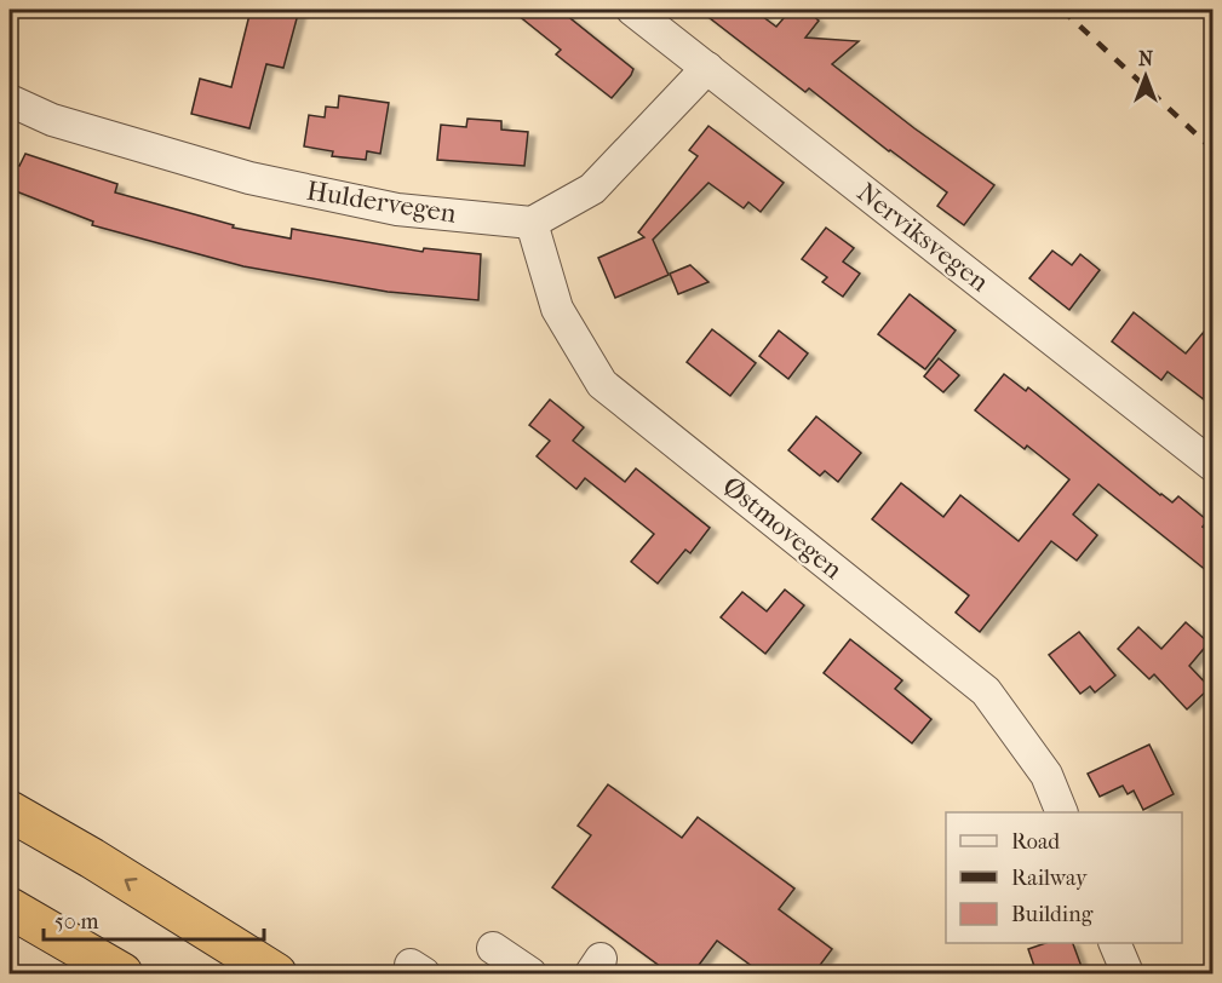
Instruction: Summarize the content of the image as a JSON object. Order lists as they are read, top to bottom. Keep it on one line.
{"streets":{"street":["Huldervegen","Nerviksvegen","Østmovegen"]},"crossings":[["Huldervegen","Østmovegen"]],"legend":["Road","Railway","Building"],"scale_bar":"50 m","north":"top"}
